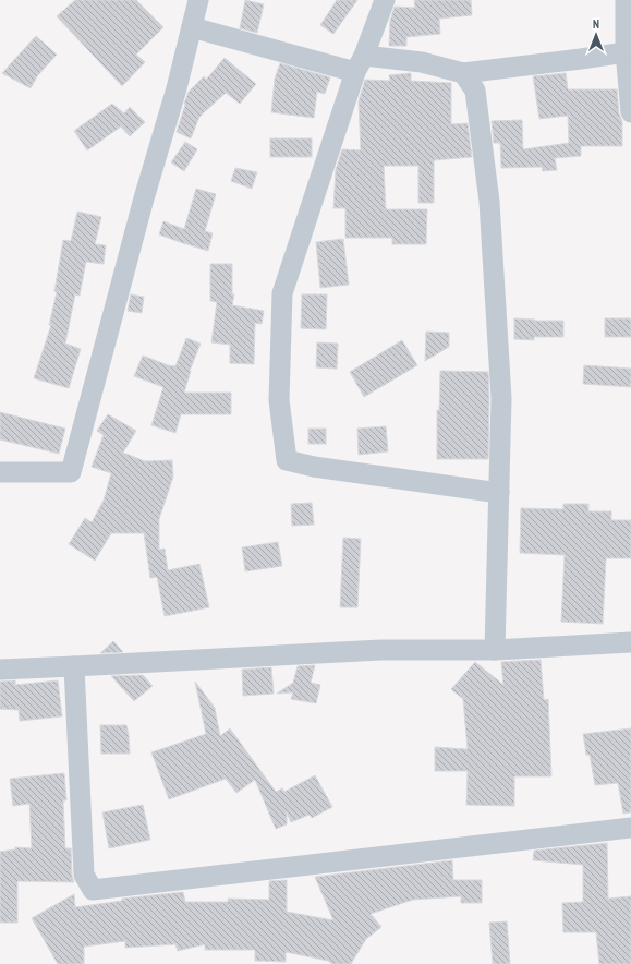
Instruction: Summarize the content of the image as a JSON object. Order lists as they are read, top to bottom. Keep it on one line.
{"north":"top"}
